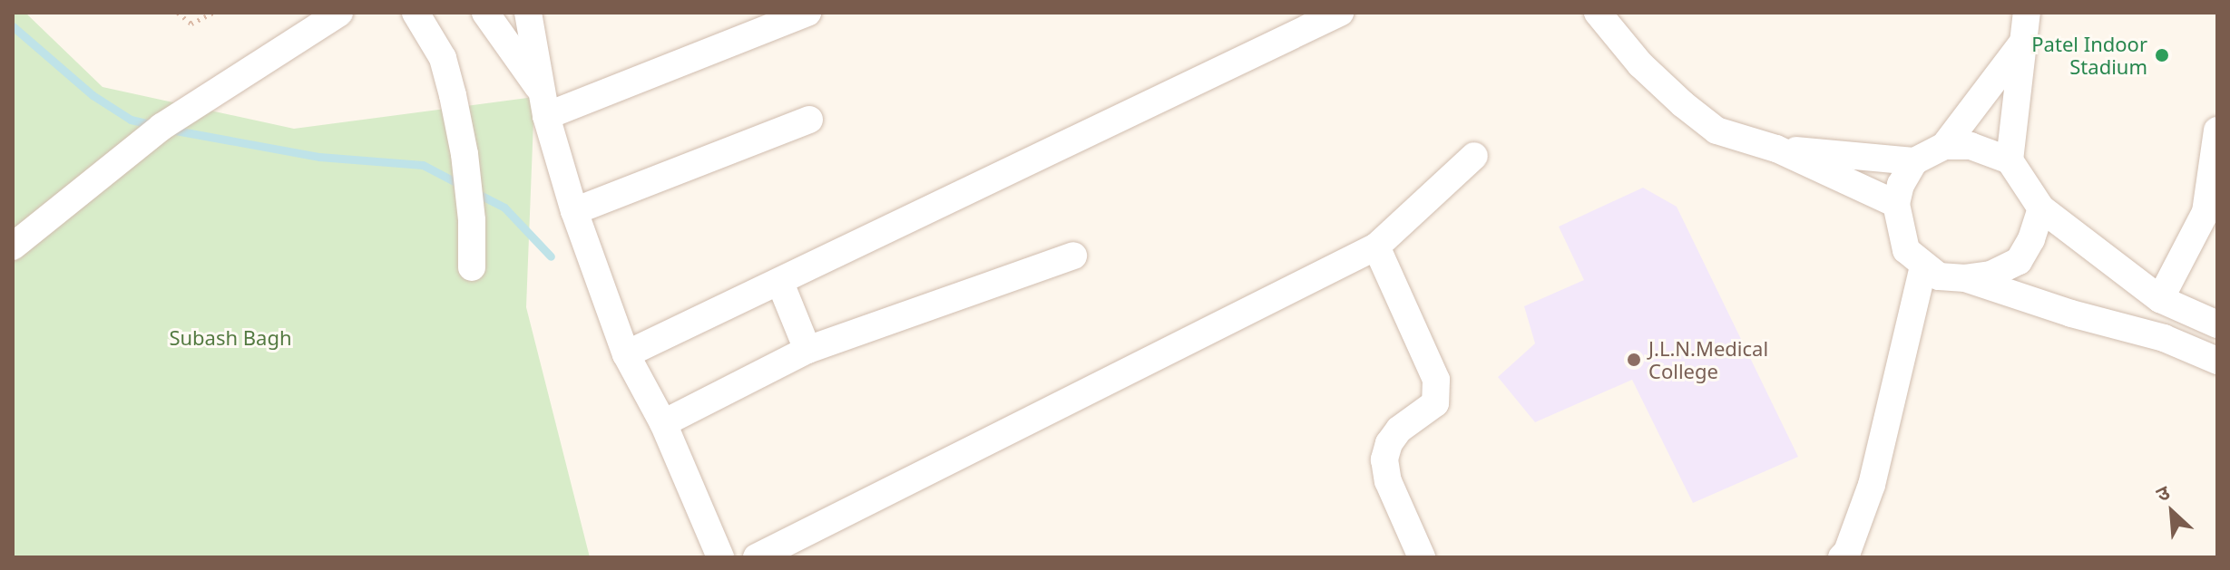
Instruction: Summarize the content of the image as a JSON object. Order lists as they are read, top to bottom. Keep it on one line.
{"parks":["Subash Bagh"],"places":["Patel Indoor Stadium","J.L.N.Medical College"],"north":"top left"}
